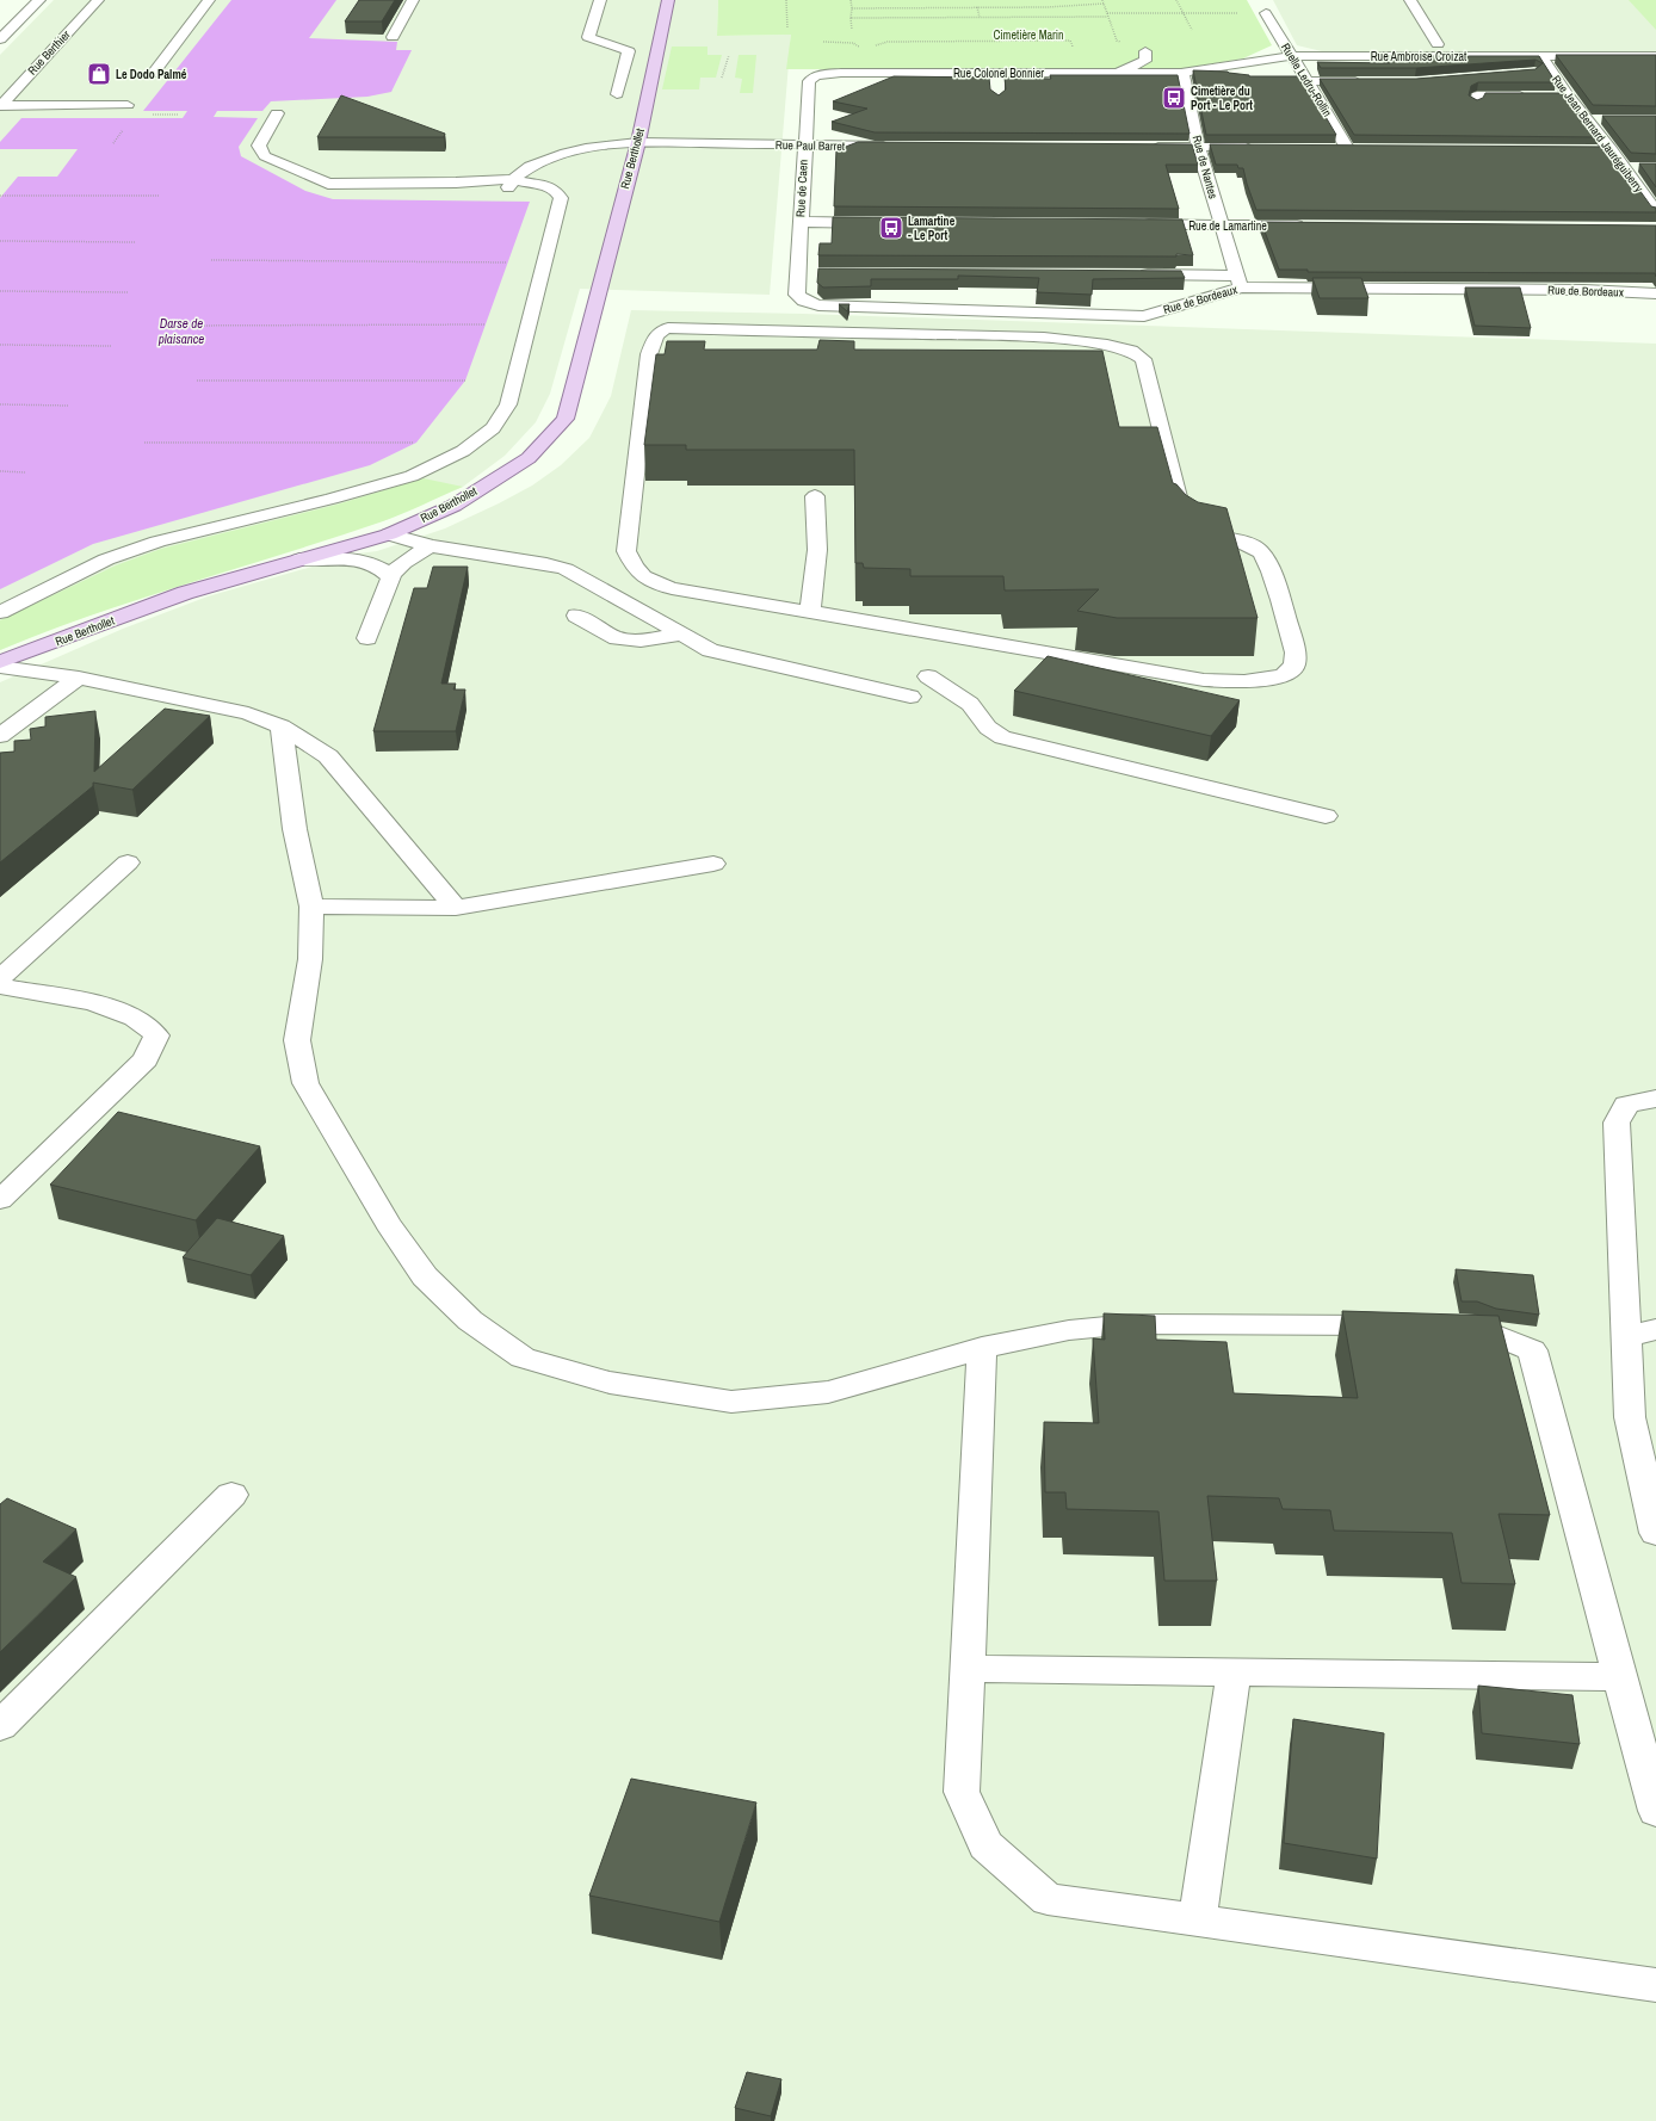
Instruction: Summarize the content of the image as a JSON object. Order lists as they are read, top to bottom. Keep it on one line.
{"streets":{"main road":["Rue Berthollet"],"street":["Rue Berthier","Rue Ambroise Croizat","Rue Colonel Bonnier","Ruelle Ledru-Rollin","Rue Jean Bernard Jauréguiberry","Rue Paul Barret","Rue de Nantes","Rue de Caen","Rue de Lamartine","Rue de Bordeaux"]},"crossings":[["Rue Ambroise Croizat","Rue Colonel Bonnier"],["Rue Ambroise Croizat","Ruelle Ledru-Rollin"],["Rue Ambroise Croizat","Rue Jean Bernard Jauréguiberry"],["Rue Ambroise Croizat","Rue de Nantes"],["Rue Colonel Bonnier","Rue de Nantes"],["Rue Colonel Bonnier","Rue de Caen"],["Rue Paul Barret","Rue Berthollet"],["Rue Paul Barret","Rue de Caen"],["Rue de Nantes","Rue de Lamartine"],["Rue de Nantes","Rue de Bordeaux"],["Rue de Caen","Rue de Bordeaux"]],"water":["Darse de plaisance"],"parks":["Cimetière Marin"],"places":{"shop":["Le Dodo Palmé"],"bus stop":["Cimetière du Port - Le Port","Lamartine - Le Port"]}}
